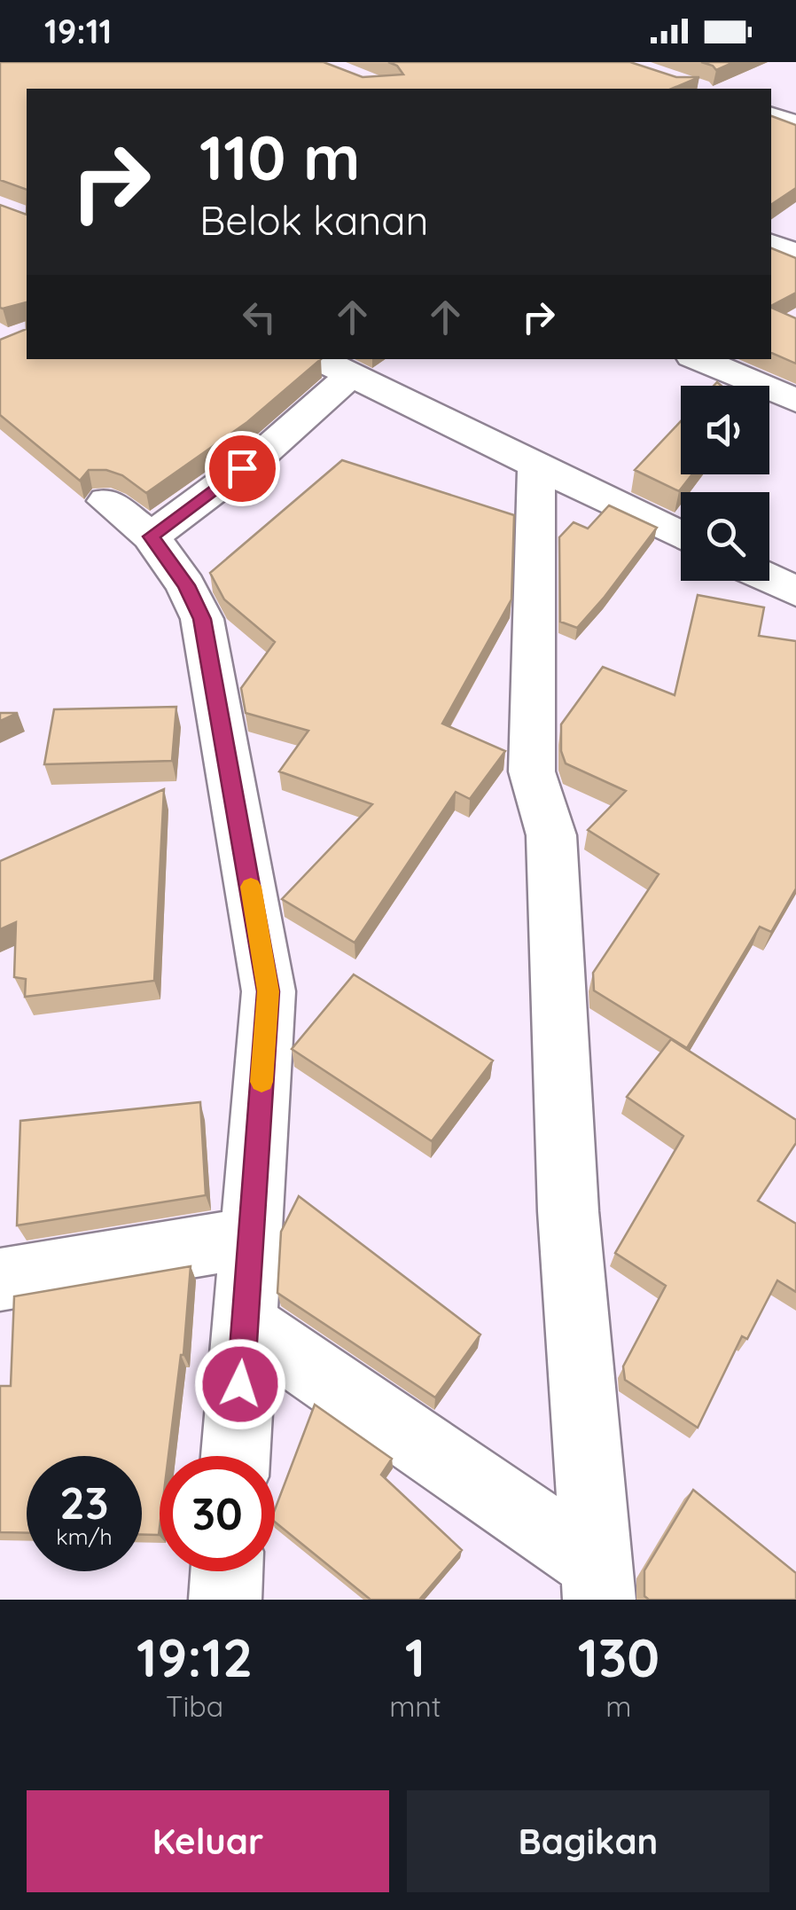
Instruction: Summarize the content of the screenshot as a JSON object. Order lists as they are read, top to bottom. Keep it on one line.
{"page":{"status":"19:11","turn":["110 m","Belok kanan"],"speed":"23 km/h","limit":"30","eta":["19:12","Tiba","1","mnt","130","m"],"buttons":["Keluar","Bagikan"]}}
